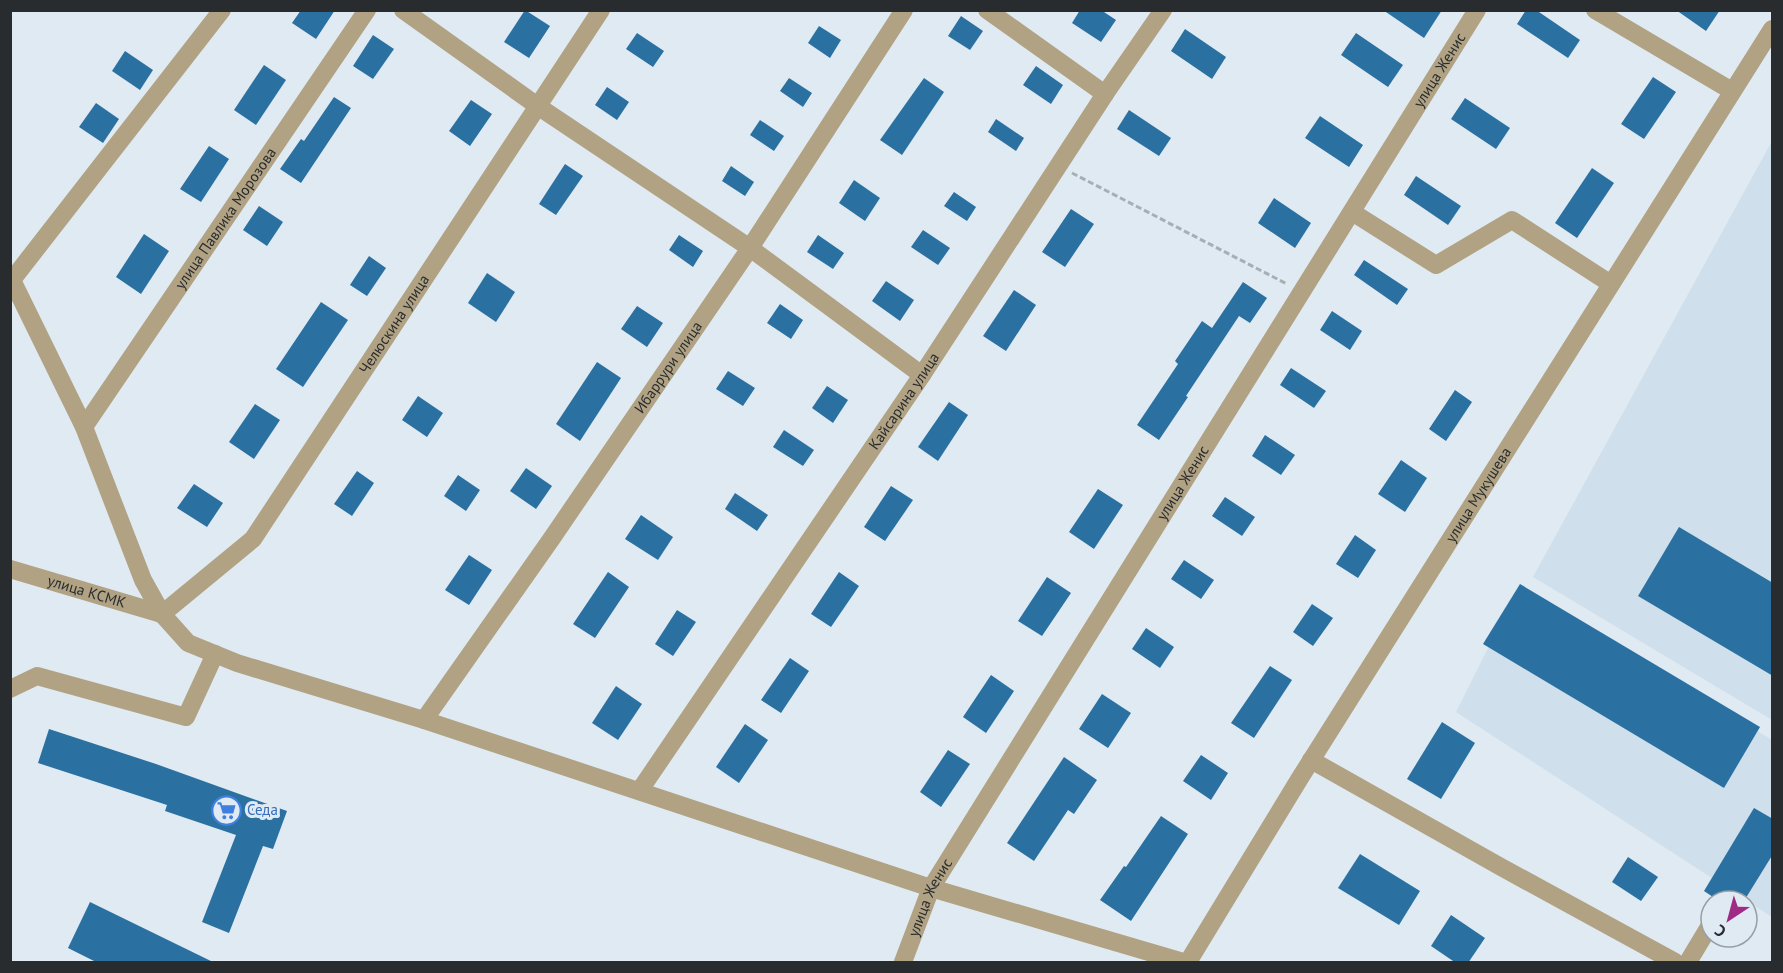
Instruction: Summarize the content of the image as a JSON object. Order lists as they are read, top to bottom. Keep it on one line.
{"streets":{"street":["улица Женис","улица Павлика Морозова","Челюскина улица","Ибаррури улица","Кайсарина улица","улица Мукушева","улица КСМК"]},"crossings":[["Челюскина улица","улица КСМК"]],"places":{"supermarket":["Седа"]},"north":"bottom left"}
